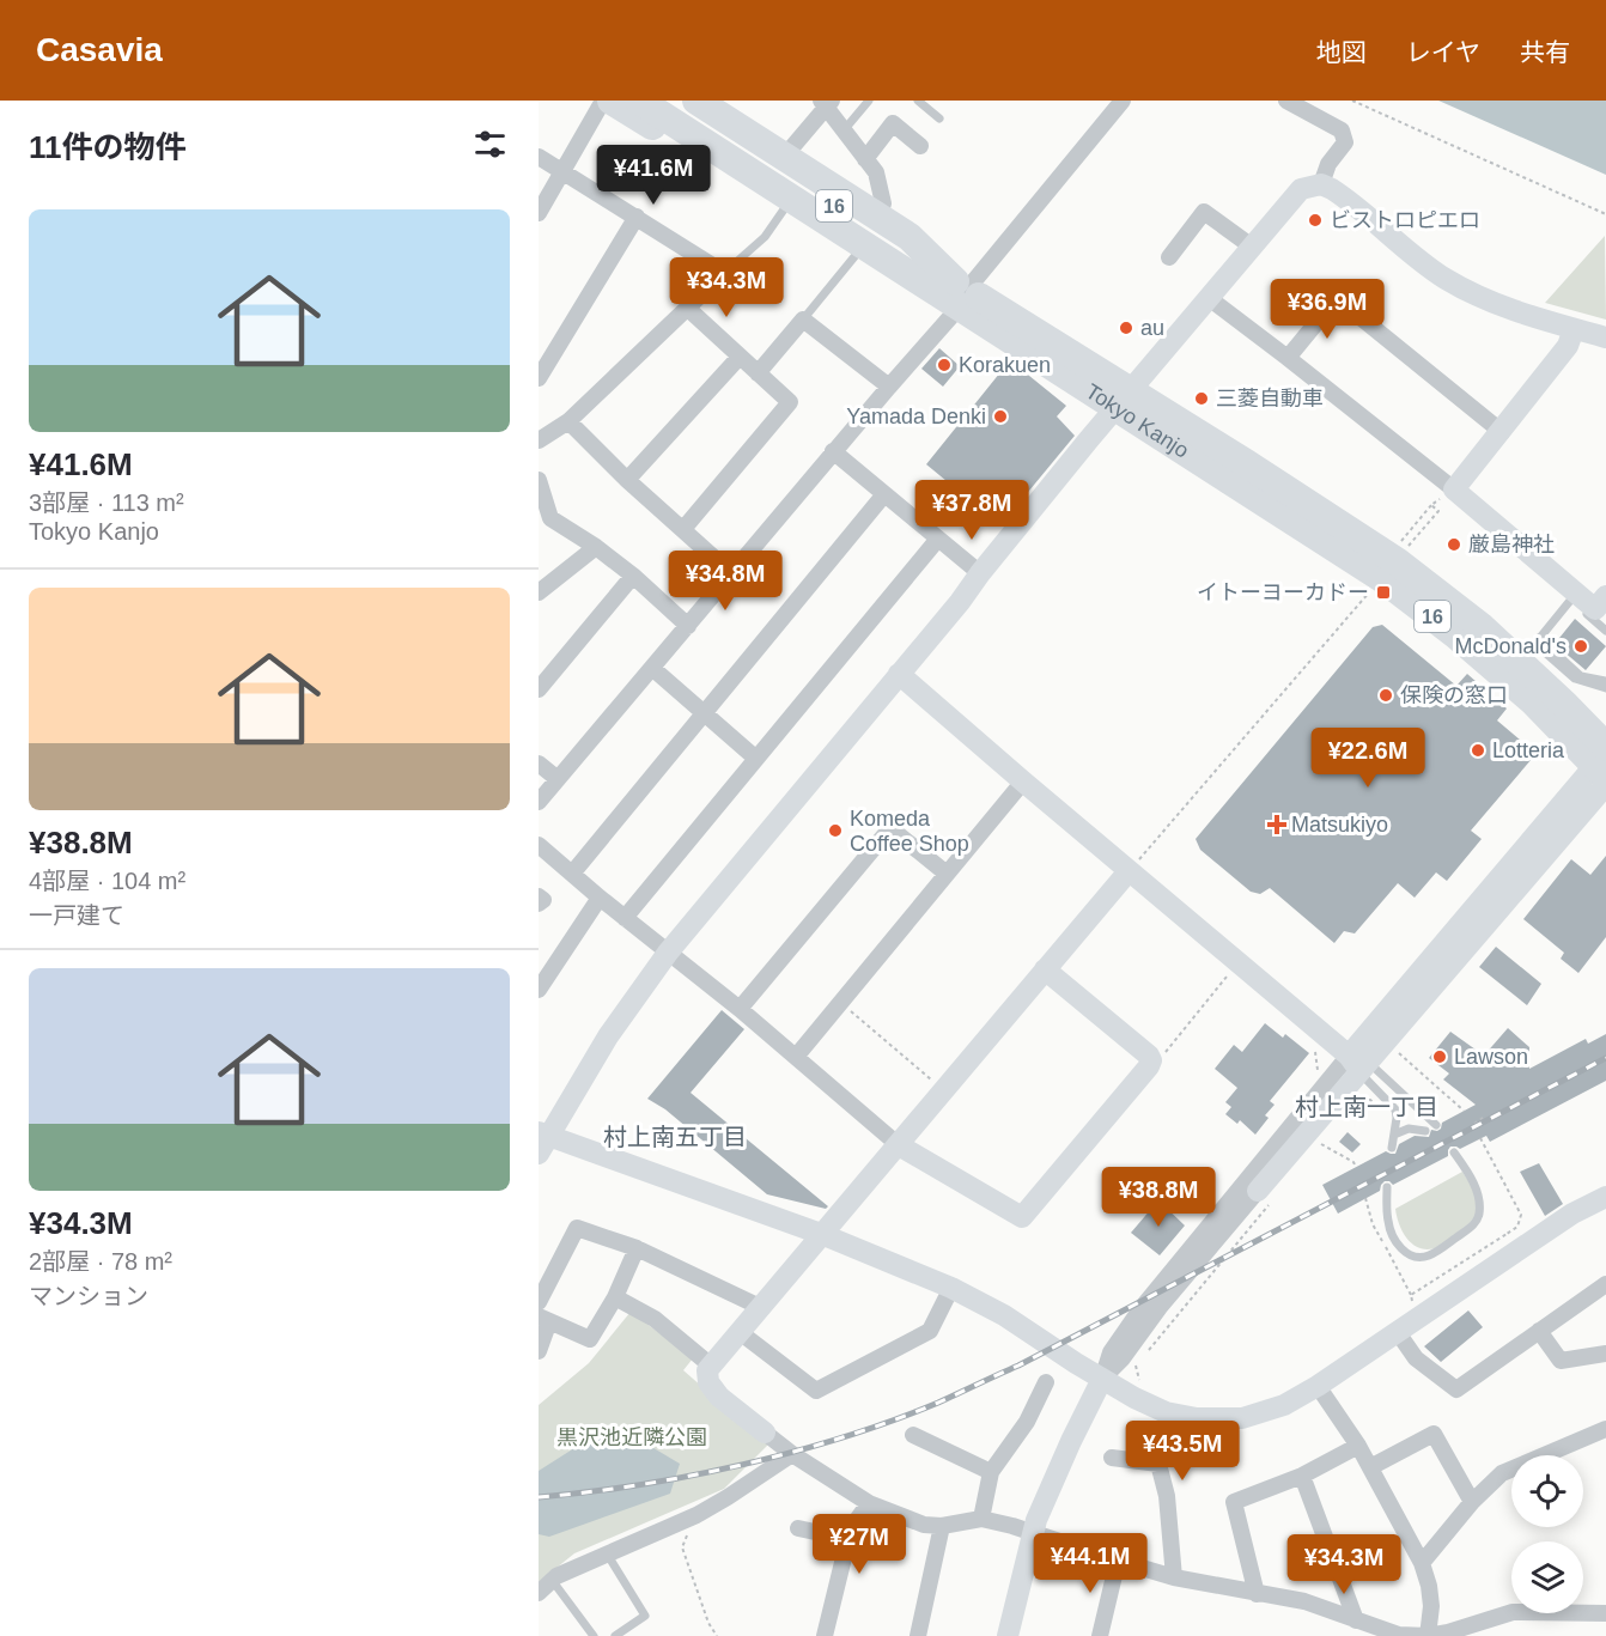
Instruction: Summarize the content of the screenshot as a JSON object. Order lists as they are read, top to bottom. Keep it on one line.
{"streets":{"highway":["16","Tokyo Kanjo"]},"crossings":[["16","Tokyo Kanjo"]],"districts":["村上南一丁目","村上南五丁目"],"parks":["黒沢池近隣公園"],"places":{"other":["ビストロピエロ","au","Korakuen","三菱自動車","Yamada Denki","厳島神社","McDonald's","保険の窓口","Lotteria","Komeda Coffee Shop","Lawson"],"transit":["イトーヨーカドー"],"health":["Matsukiyo"]},"page":{"header":"Casavia","nav":["地図","レイヤ","共有"],"heading":"11件の物件","price":["¥41.6M","¥34.3M","¥36.9M","¥37.8M","¥34.8M","¥22.6M","¥38.8M","¥43.5M","¥27M","¥44.1M","¥34.3M"],"list":[{"name":"¥41.6M","note":"3部屋 · 113 m² · Tokyo Kanjo"},{"name":"¥38.8M","note":"4部屋 · 104 m² · 一戸建て"},{"name":"¥34.3M","note":"2部屋 · 78 m² · マンション"}]}}
